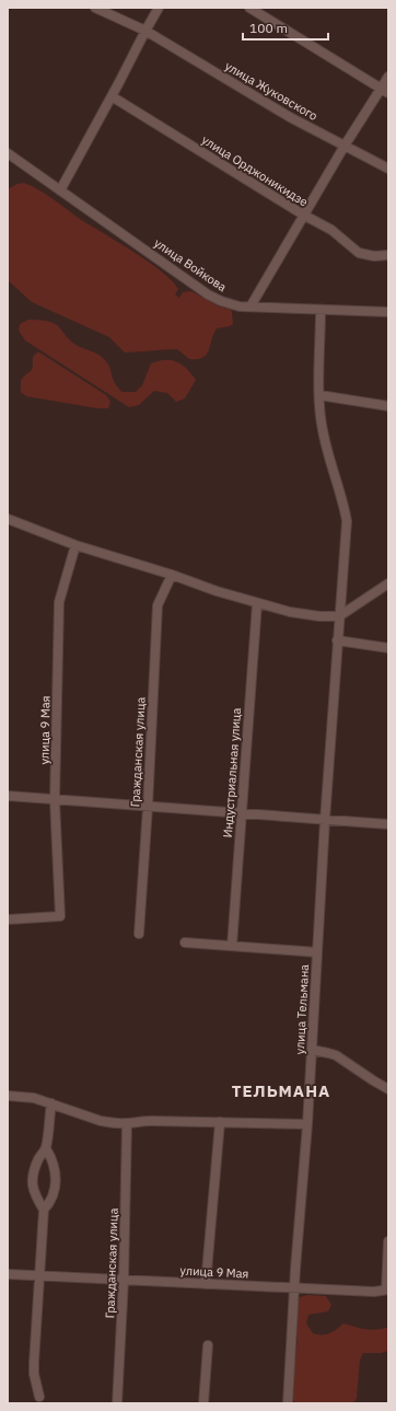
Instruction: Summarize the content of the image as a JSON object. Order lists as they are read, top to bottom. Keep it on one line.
{"streets":{"street":["улица Жуковского","улица Орджоникидзе","улица Войкова","улица 9 Мая","Гражданская улица","Индустриальная улица","улица Тельмана"]},"crossings":[["улица Войкова","улица Тельмана"],["улица 9 Мая","Гражданская улица"],["улица 9 Мая","улица Тельмана"]],"districts":["ТЕЛЬМАНА"],"scale_bar":"100 m"}
